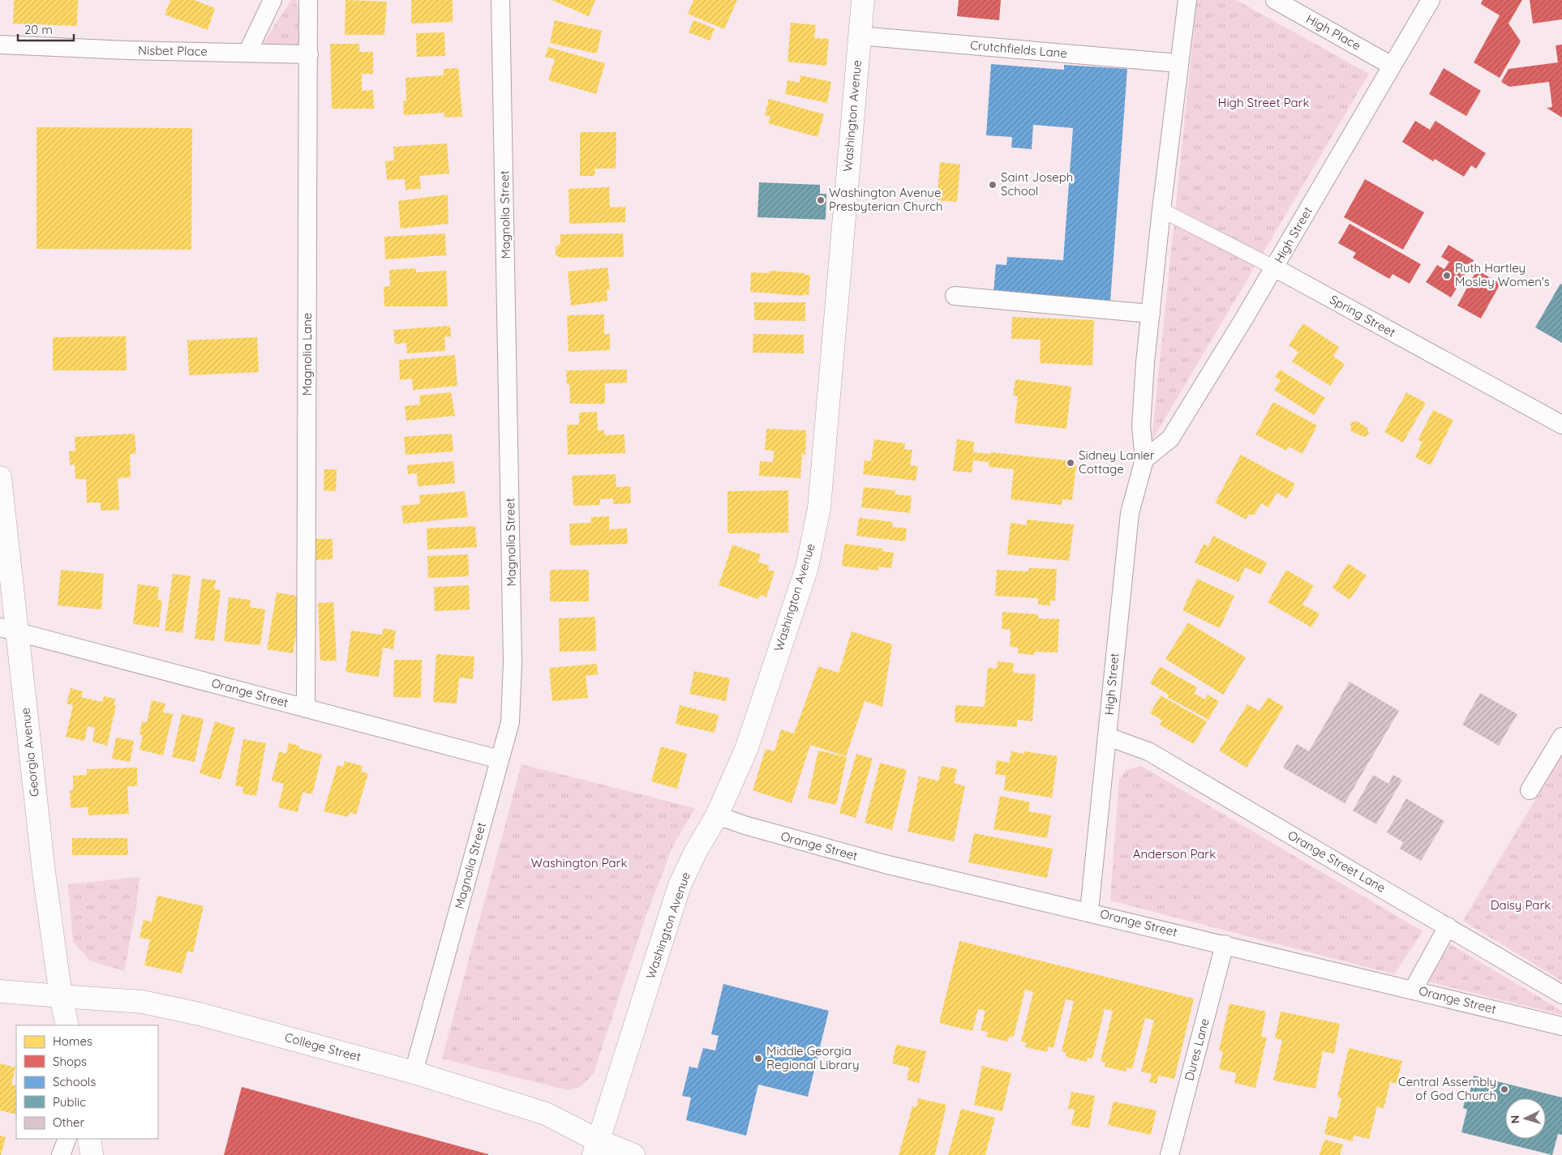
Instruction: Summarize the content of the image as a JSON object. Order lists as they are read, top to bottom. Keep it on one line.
{"streets":{"street":["High Place","Crutchfields Lane","Nisbet Place","Washington Avenue","Magnolia Street","High Street","Spring Street","Magnolia Lane","Orange Street","Georgia Avenue","Orange Street Lane","College Street","Dures Lane"]},"crossings":[["High Place","High Street"],["Crutchfields Lane","Washington Avenue"],["Crutchfields Lane","High Street"],["Nisbet Place","Magnolia Lane"],["Washington Avenue","Orange Street"],["Washington Avenue","College Street"],["Magnolia Street","Orange Street"],["Magnolia Street","College Street"],["High Street","Spring Street"],["High Street","Orange Street"],["High Street","Orange Street Lane"],["Magnolia Lane","Orange Street"],["Orange Street","Georgia Avenue"],["Orange Street","Dures Lane"],["Georgia Avenue","College Street"]],"parks":["High Street Park","Anderson Park","Washington Park","Daisy Park"],"places":["Saint Joseph School","Washington Avenue Presbyterian Church","Ruth Hartley Mosley Women's","Sidney Lanier Cottage","Middle Georgia Regional Library","Central Assembly of God Church"],"legend":["Homes","Shops","Schools","Public","Other"],"scale_bar":"20 m","north":"left"}
